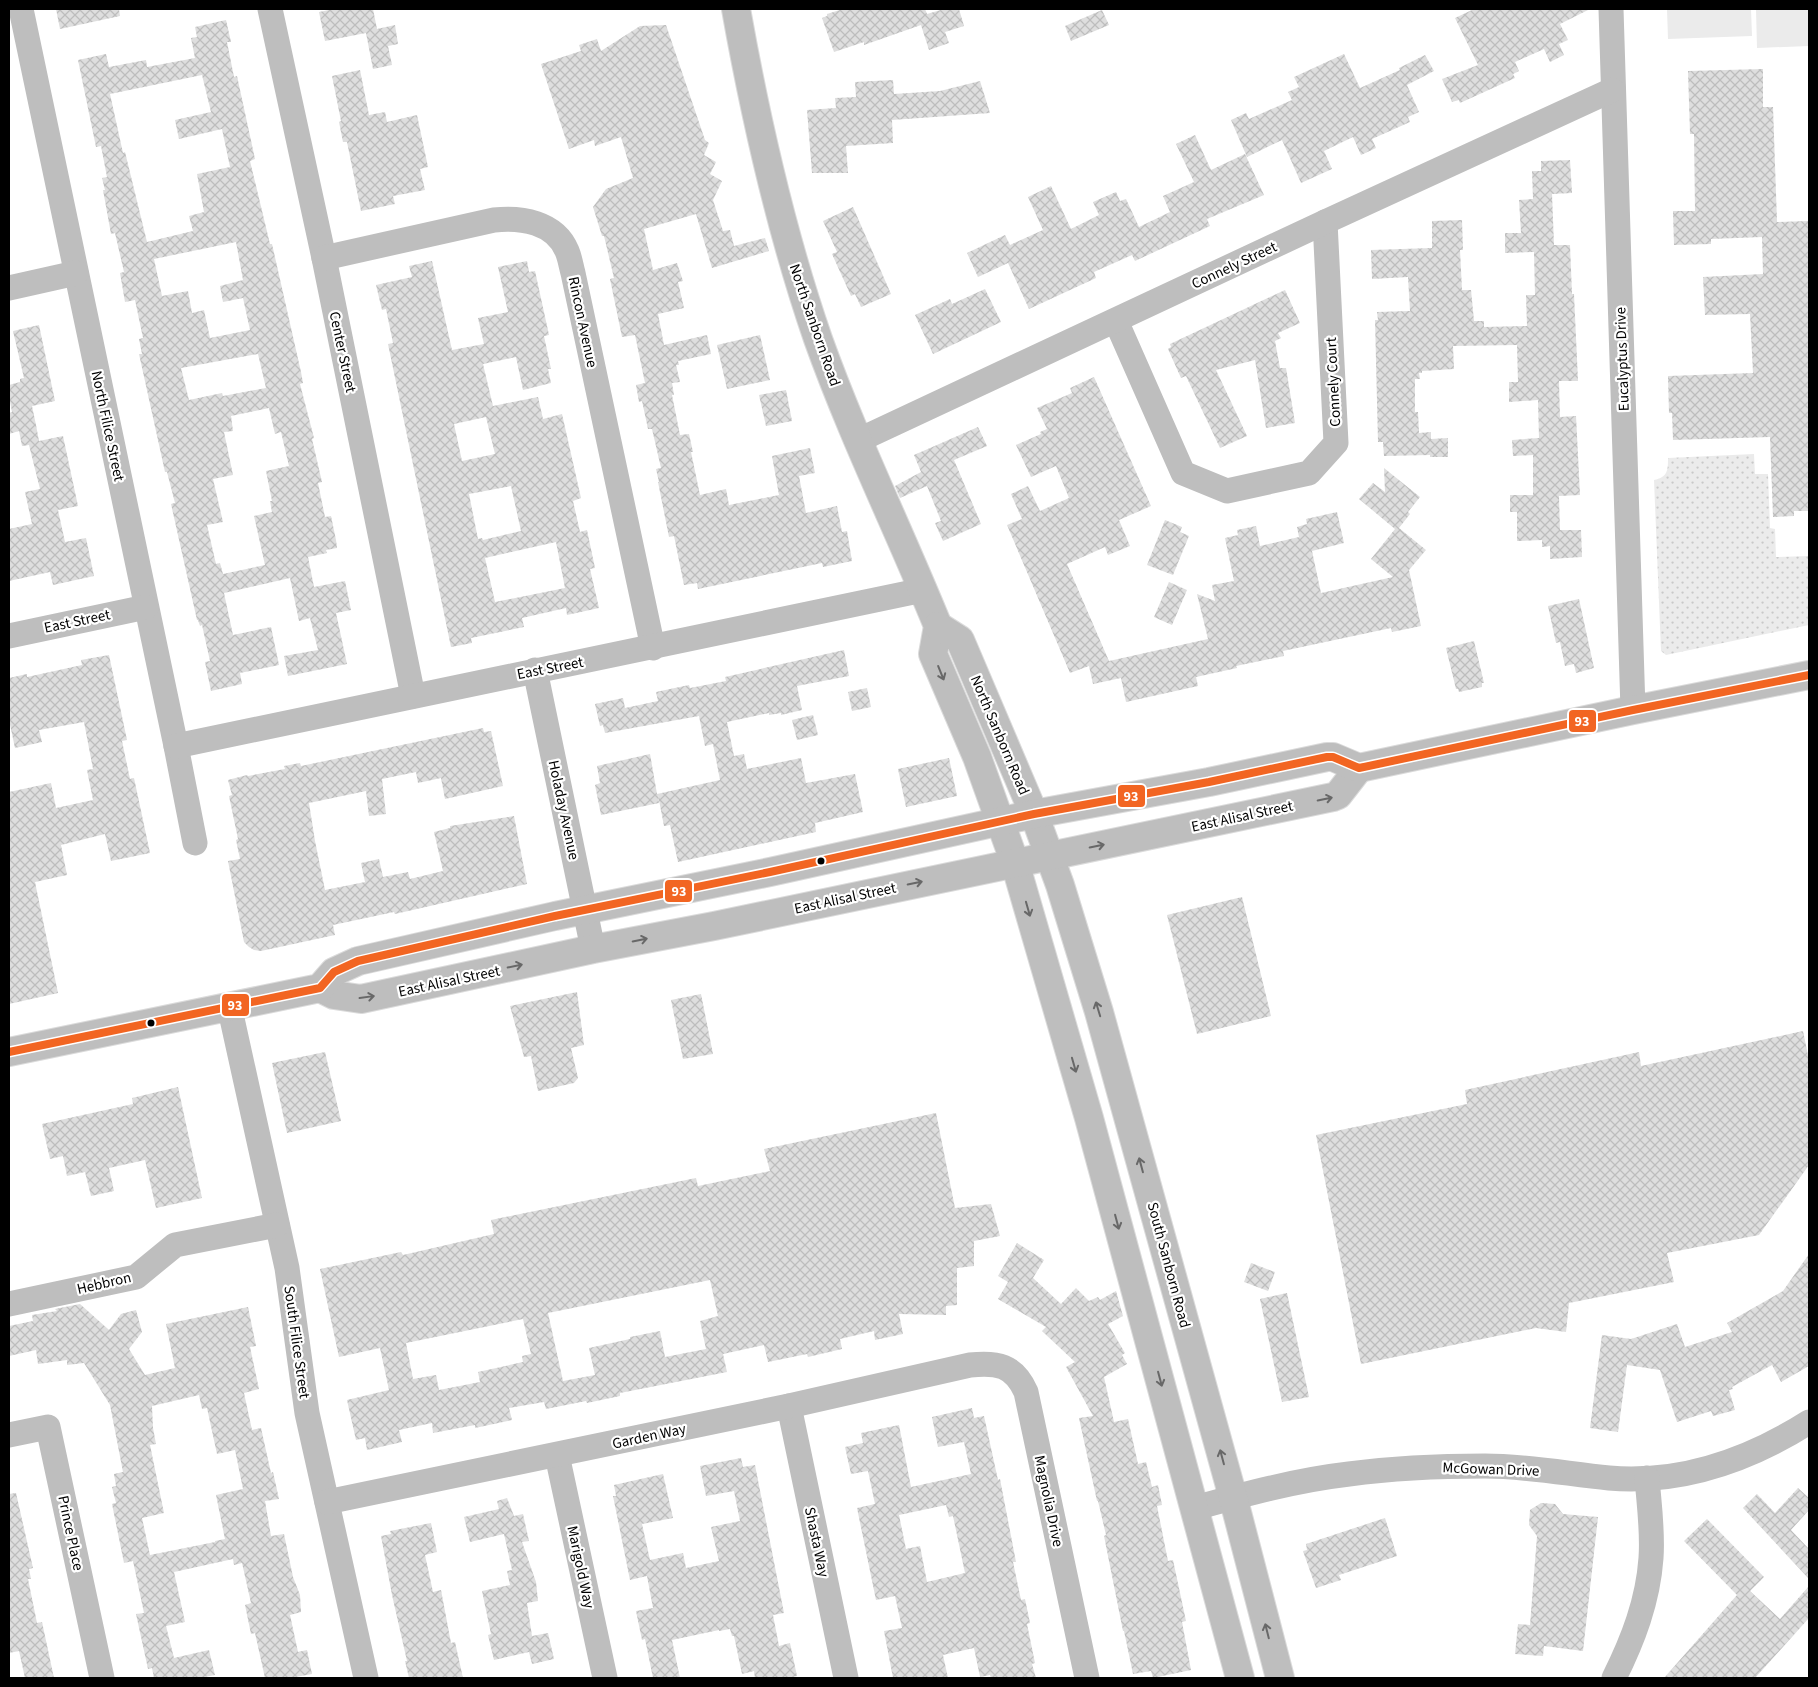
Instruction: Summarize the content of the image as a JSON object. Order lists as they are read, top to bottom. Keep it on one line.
{"streets":{"main road":["North Sanborn Road","East Alisal Street","South Sanborn Road"],"street":["Connely Street","Rincon Avenue","Center Street","Eucalyptus Drive","Connely Court","North Filice Street","East Street","Holaday Avenue","Hebbron","South Filice Street","Garden Way","McGowan Drive","Magnolia Drive","Prince Place","Shasta Way","Marigold Way"]},"crossings":[["Connely Street","North Sanborn Road"],["Connely Street","Eucalyptus Drive"],["Connely Street","Connely Court"],["Rincon Avenue","Center Street"],["Rincon Avenue","East Street"],["North Sanborn Road","East Street"],["North Sanborn Road","East Alisal Street"],["North Sanborn Road","South Sanborn Road"],["Center Street","East Street"],["North Filice Street","East Street"],["East Street","Holaday Avenue"],["Holaday Avenue","East Alisal Street"],["East Alisal Street","South Sanborn Road"],["South Sanborn Road","McGowan Drive"],["Hebbron","South Filice Street"],["South Filice Street","Garden Way"],["Garden Way","Magnolia Drive"],["Garden Way","Shasta Way"],["Garden Way","Marigold Way"]],"lines":["transit line 93"]}
